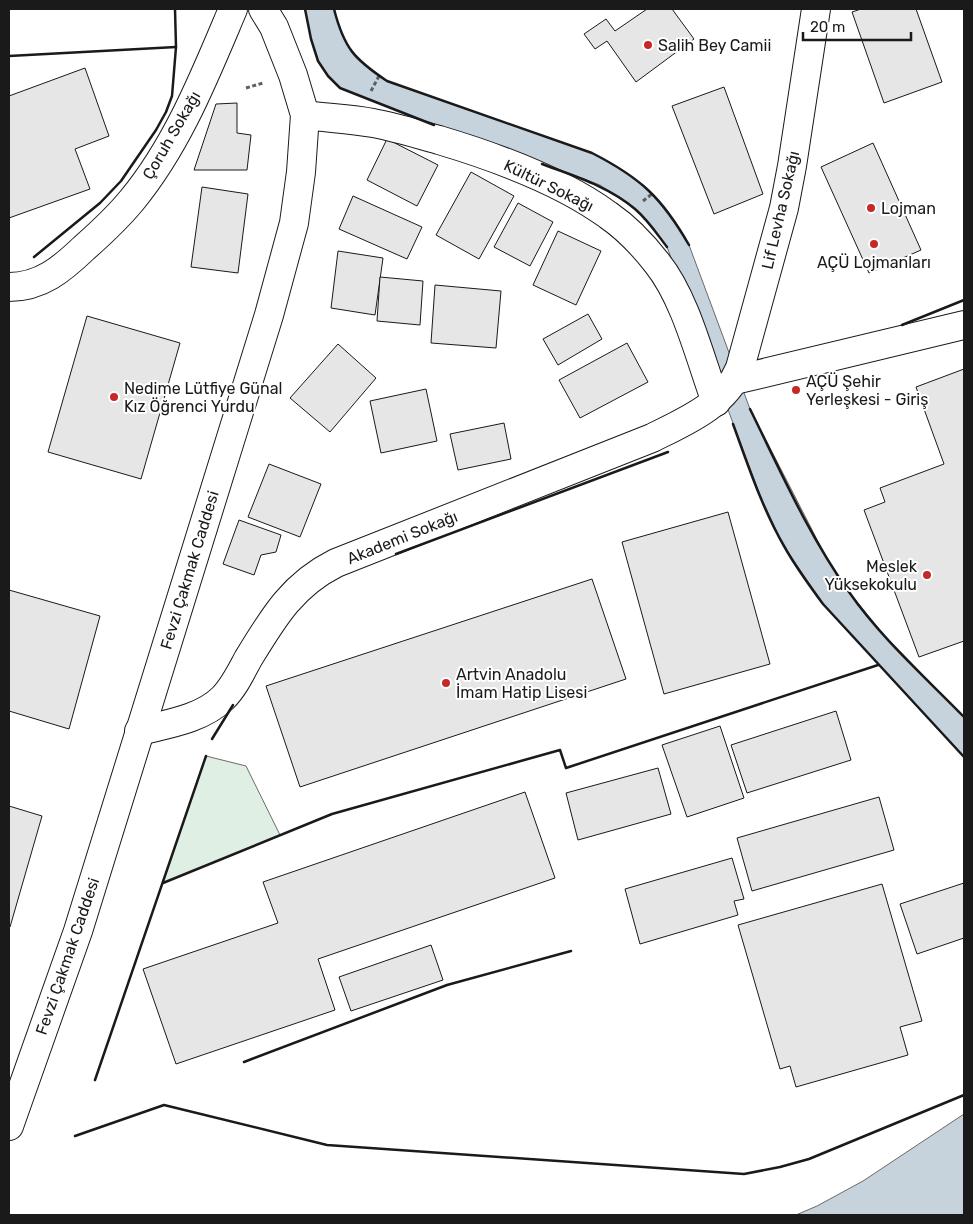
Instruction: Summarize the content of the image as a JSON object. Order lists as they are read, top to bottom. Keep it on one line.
{"streets":{"street":["Çoruh Sokağı","Kültür Sokağı","Lif Levha Sokağı","Akademi Sokağı","Fevzi Çakmak Caddesi"]},"crossings":[["Kültür Sokağı","Lif Levha Sokağı"],["Kültür Sokağı","Akademi Sokağı"],["Kültür Sokağı","Fevzi Çakmak Caddesi"],["Lif Levha Sokağı","Akademi Sokağı"],["Akademi Sokağı","Fevzi Çakmak Caddesi"]],"places":["Salih Bey Camii","Lojman","AÇÜ Lojmanları","AÇÜ Şehir Yerleşkesi - Giriş","Nedime Lütfiye Günal Kız Öğrenci Yurdu","Meslek Yüksekokulu","Artvin Anadolu İmam Hatip Lisesi"],"scale_bar":"20 m"}
